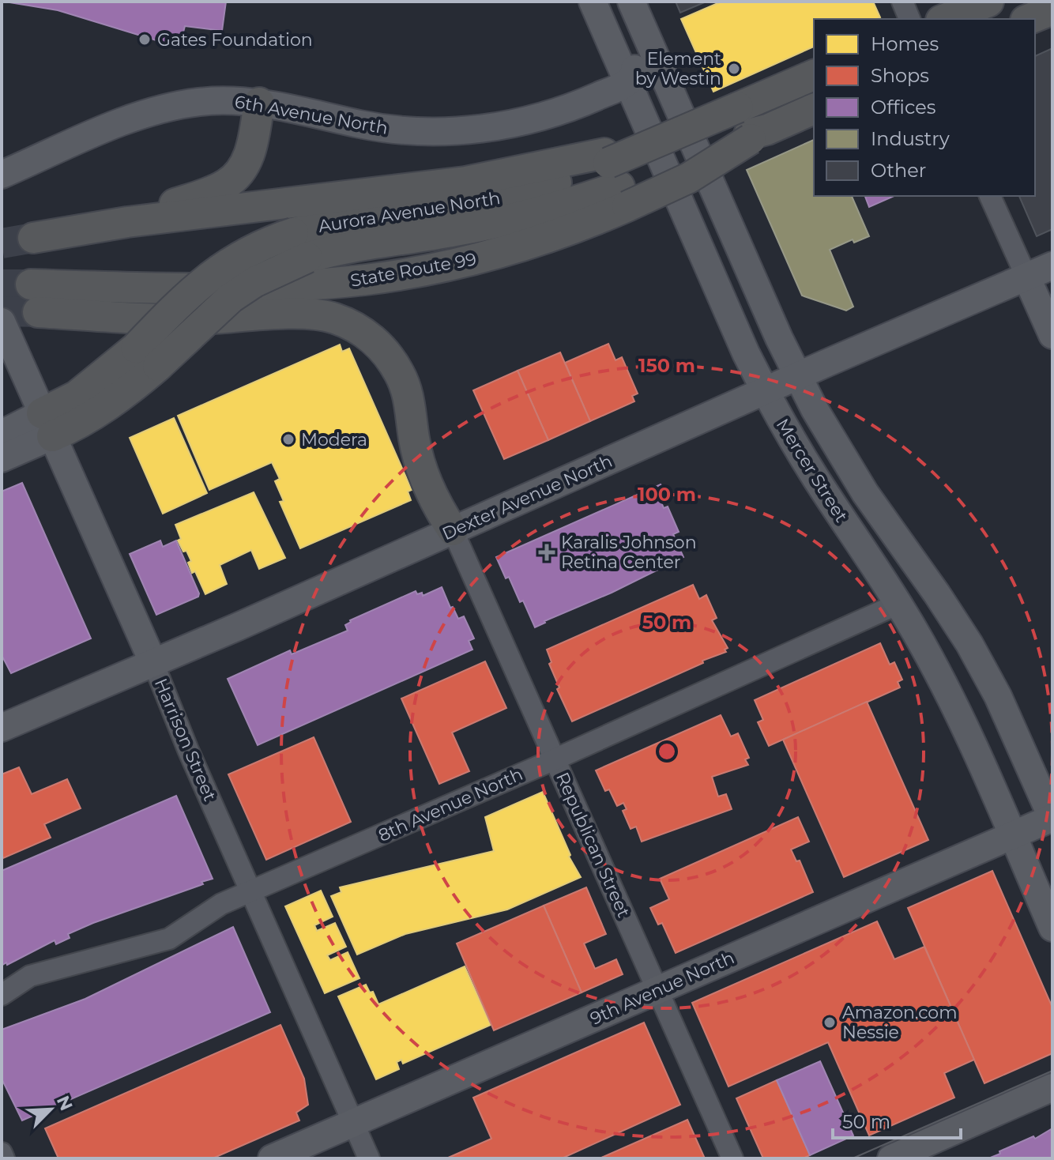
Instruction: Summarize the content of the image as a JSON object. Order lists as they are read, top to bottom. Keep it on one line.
{"streets":{"highway":["Aurora Avenue North","State Route 99"],"main road":["6th Avenue North","Mercer Street","Dexter Avenue North","Harrison Street","9th Avenue North"],"street":["8th Avenue North","Republican Street"]},"crossings":[["6th Avenue North","Mercer Street"],["Aurora Avenue North","State Route 99"],["Aurora Avenue North","Harrison Street"],["State Route 99","Dexter Avenue North"],["State Route 99","Republican Street"],["Mercer Street","Dexter Avenue North"],["Mercer Street","8th Avenue North"],["Mercer Street","9th Avenue North"],["Dexter Avenue North","Harrison Street"],["Dexter Avenue North","Republican Street"],["Harrison Street","8th Avenue North"],["Harrison Street","9th Avenue North"],["8th Avenue North","Republican Street"],["Republican Street","9th Avenue North"]],"places":{"other":["Gates Foundation","Element by Westin","Modera","Amazon.com Nessie"],"health":["Karalis Johnson Retina Center"]},"legend":["Homes","Shops","Offices","Industry","Other"],"scale_bar":"50 m","north":"top right","rings":["150 m","100 m","50 m"]}
